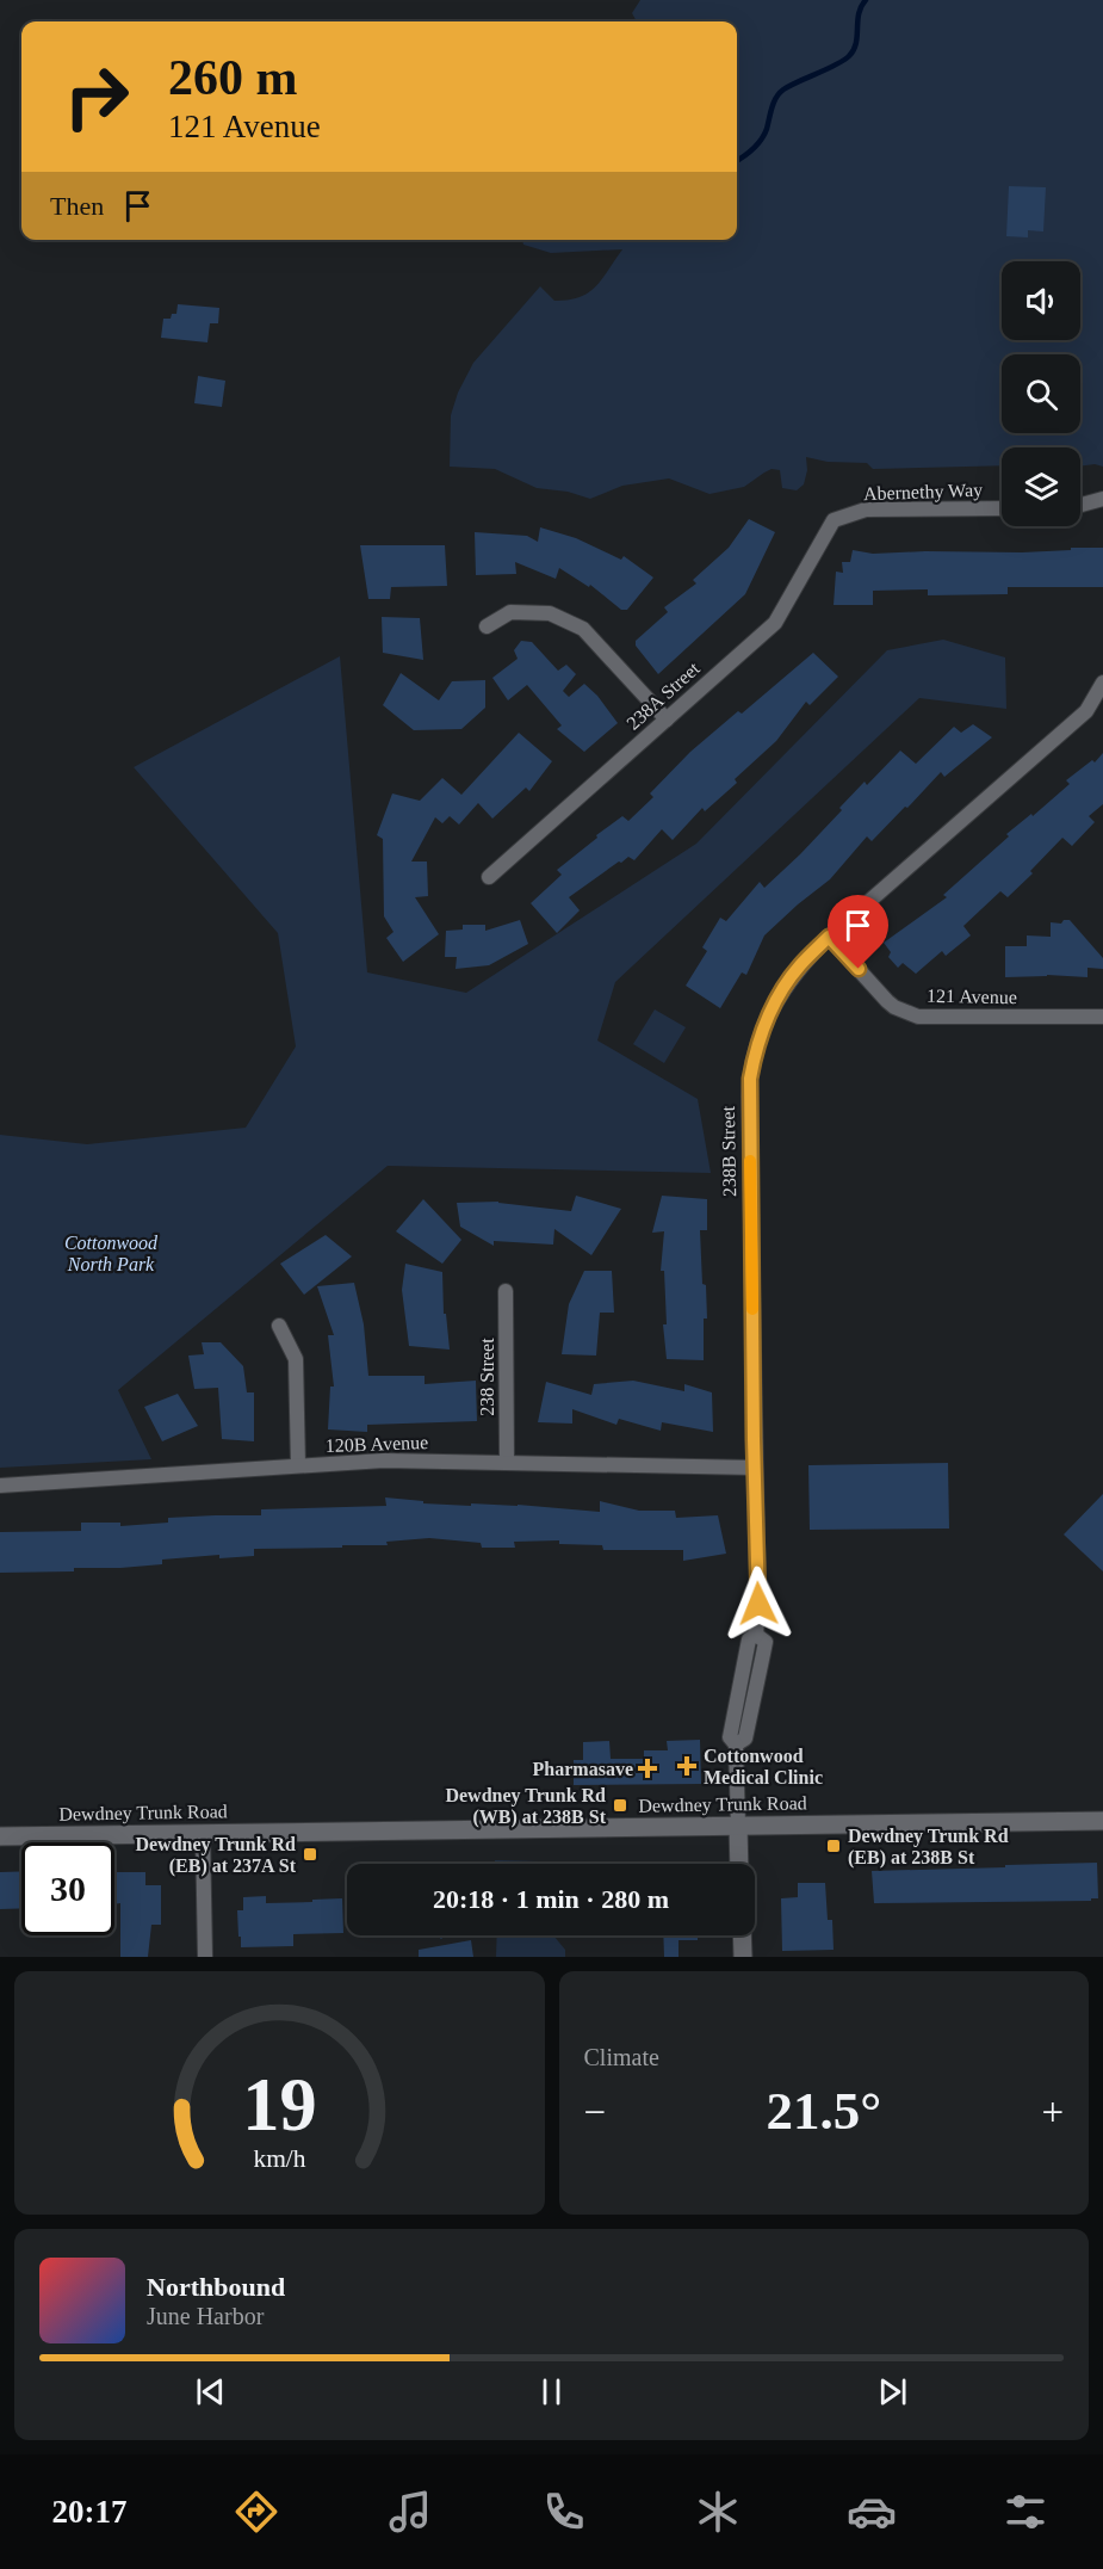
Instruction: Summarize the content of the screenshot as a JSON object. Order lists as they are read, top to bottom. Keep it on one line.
{"streets":{"main road":["238B Street","Dewdney Trunk Road"],"street":["Abernethy Way","238A Street","121 Avenue","238 Street","120B Avenue"]},"crossings":[["Abernethy Way","238A Street"],["121 Avenue","238B Street"],["238B Street","120B Avenue"],["238B Street","Dewdney Trunk Road"],["238 Street","120B Avenue"]],"parks":["Cottonwood North Park"],"places":{"health":["Cottonwood Medical Clinic","Pharmasave"],"transit":["Dewdney Trunk Rd (WB) at 238B St","Dewdney Trunk Rd (EB) at 238B St","Dewdney Trunk Rd (EB) at 237A St"]},"page":{"turn":["260 m","121 Avenue"],"then":"Then","limit":"30","trip":"20:18 · 1 min · 280 m","tile":"Climate","heat":["−","21.5°","+"],"song":["Northbound","June Harbor"],"tabs":"20:17","gauge":["19","km/h"]}}
